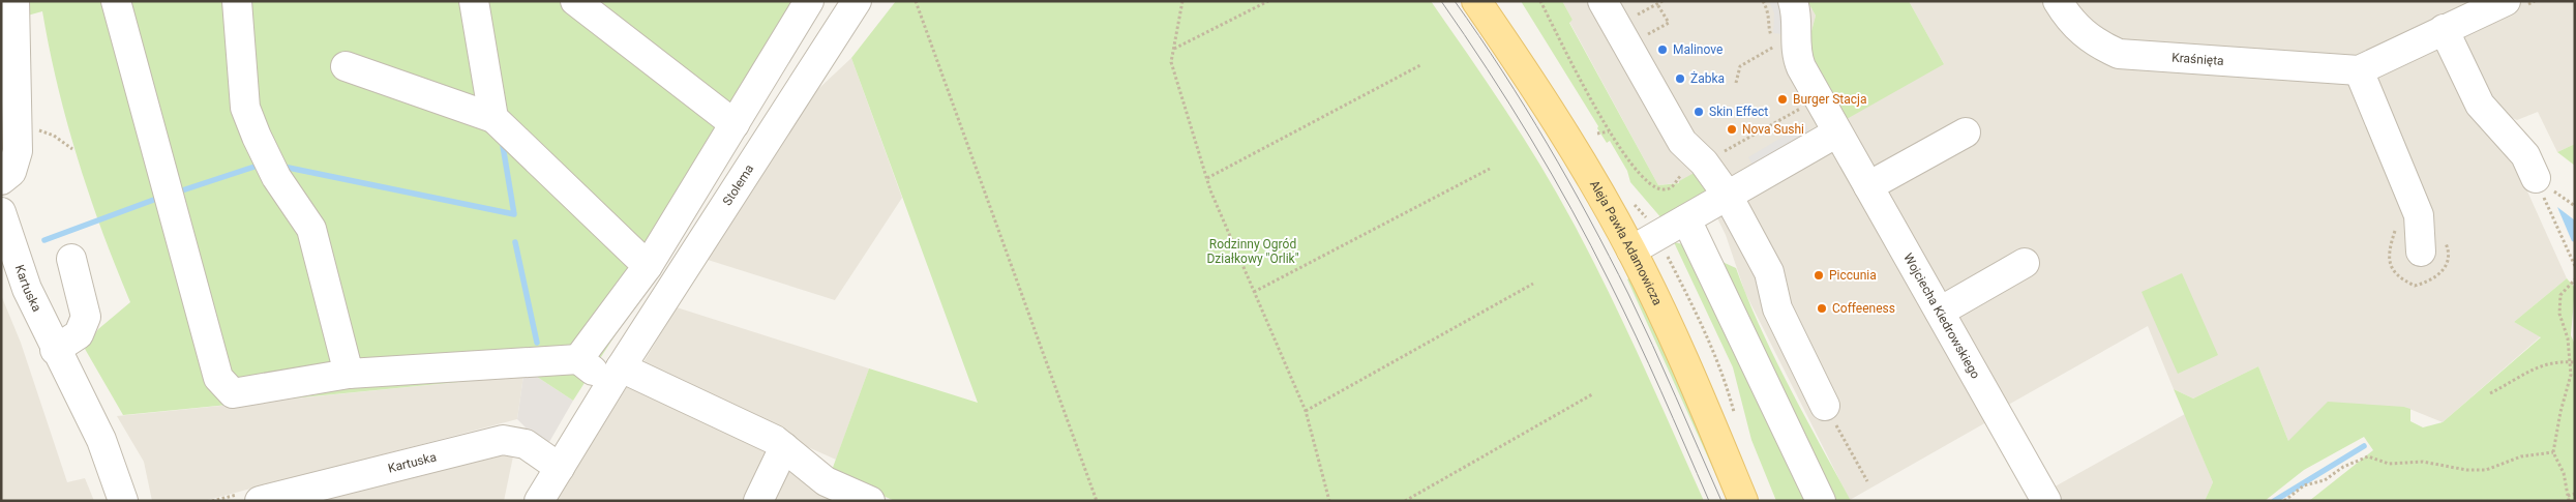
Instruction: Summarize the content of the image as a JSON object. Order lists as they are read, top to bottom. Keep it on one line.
{"streets":{"main road":["Aleja Pawła Adamowicza"],"street":["Kraśnięta","Stolema","Kartuska","Wojciecha Kiedrowskiego"]},"crossings":[["Stolema","Kartuska"]],"parks":["Rodzinny Ogród Działkowy \"Orlik\""],"places":["Malinove","Żabka","Burger Stacja","Skin Effect","Nova Sushi","Piccunia","Coffeeness"]}
